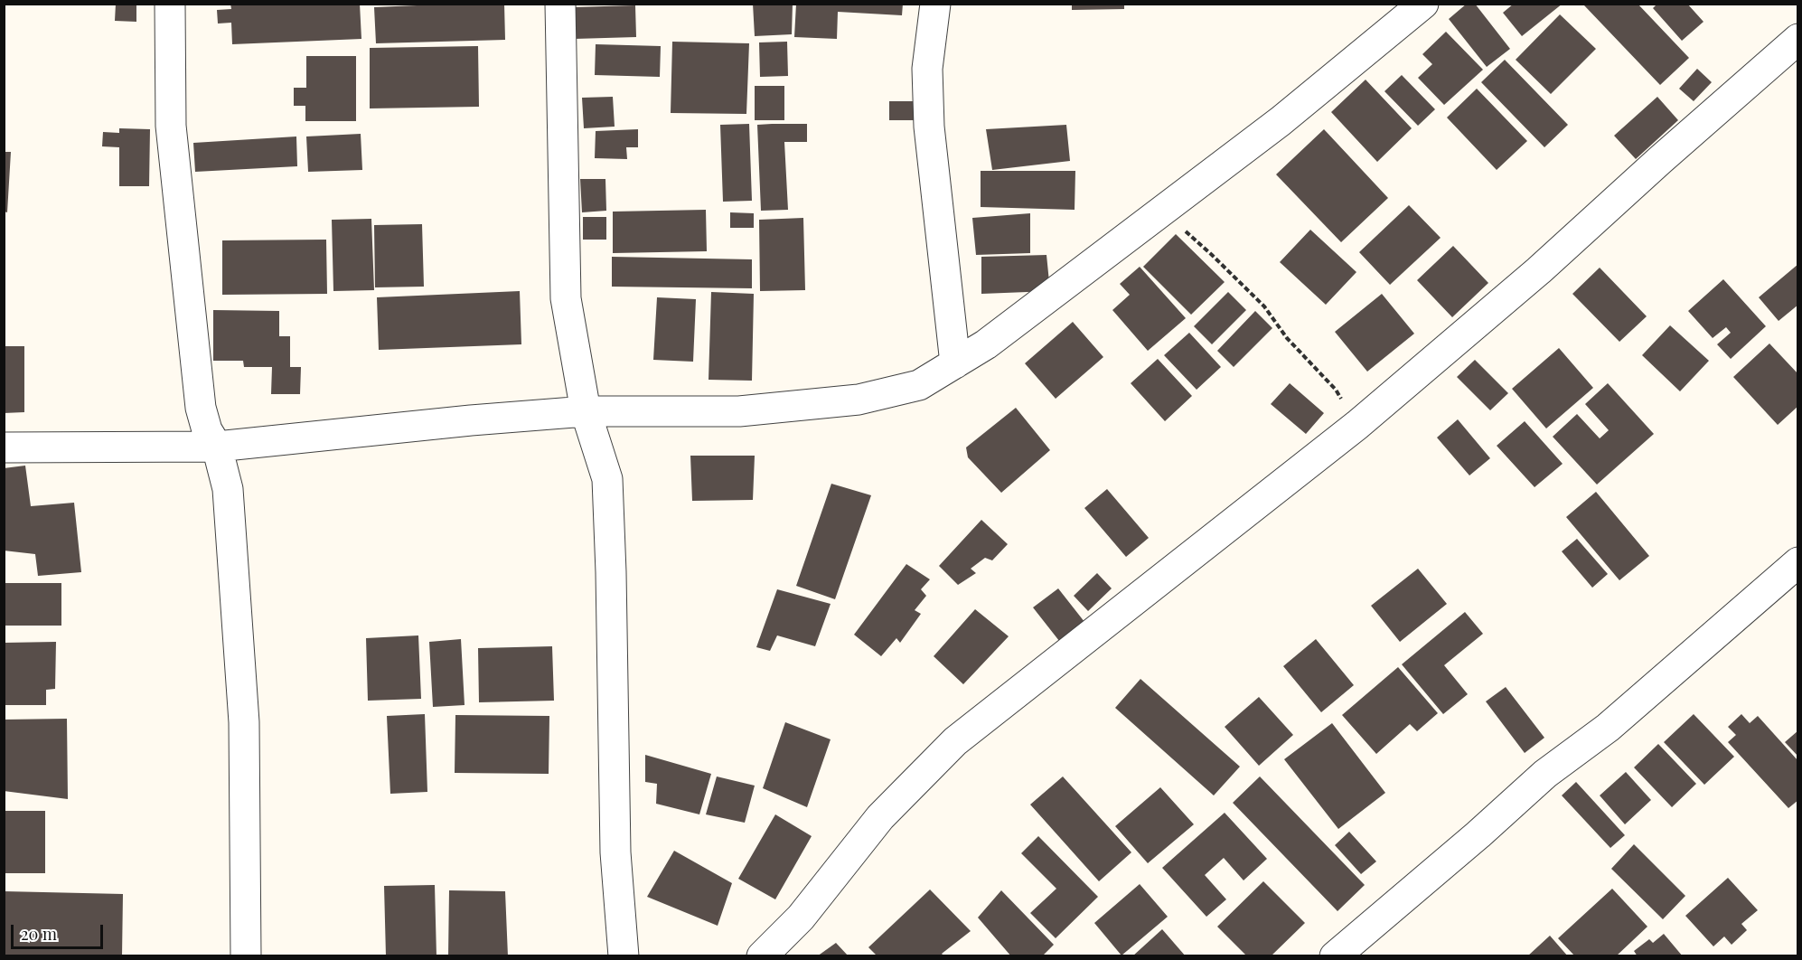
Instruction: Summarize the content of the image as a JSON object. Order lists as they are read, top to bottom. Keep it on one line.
{"scale_bar":"20 m"}
